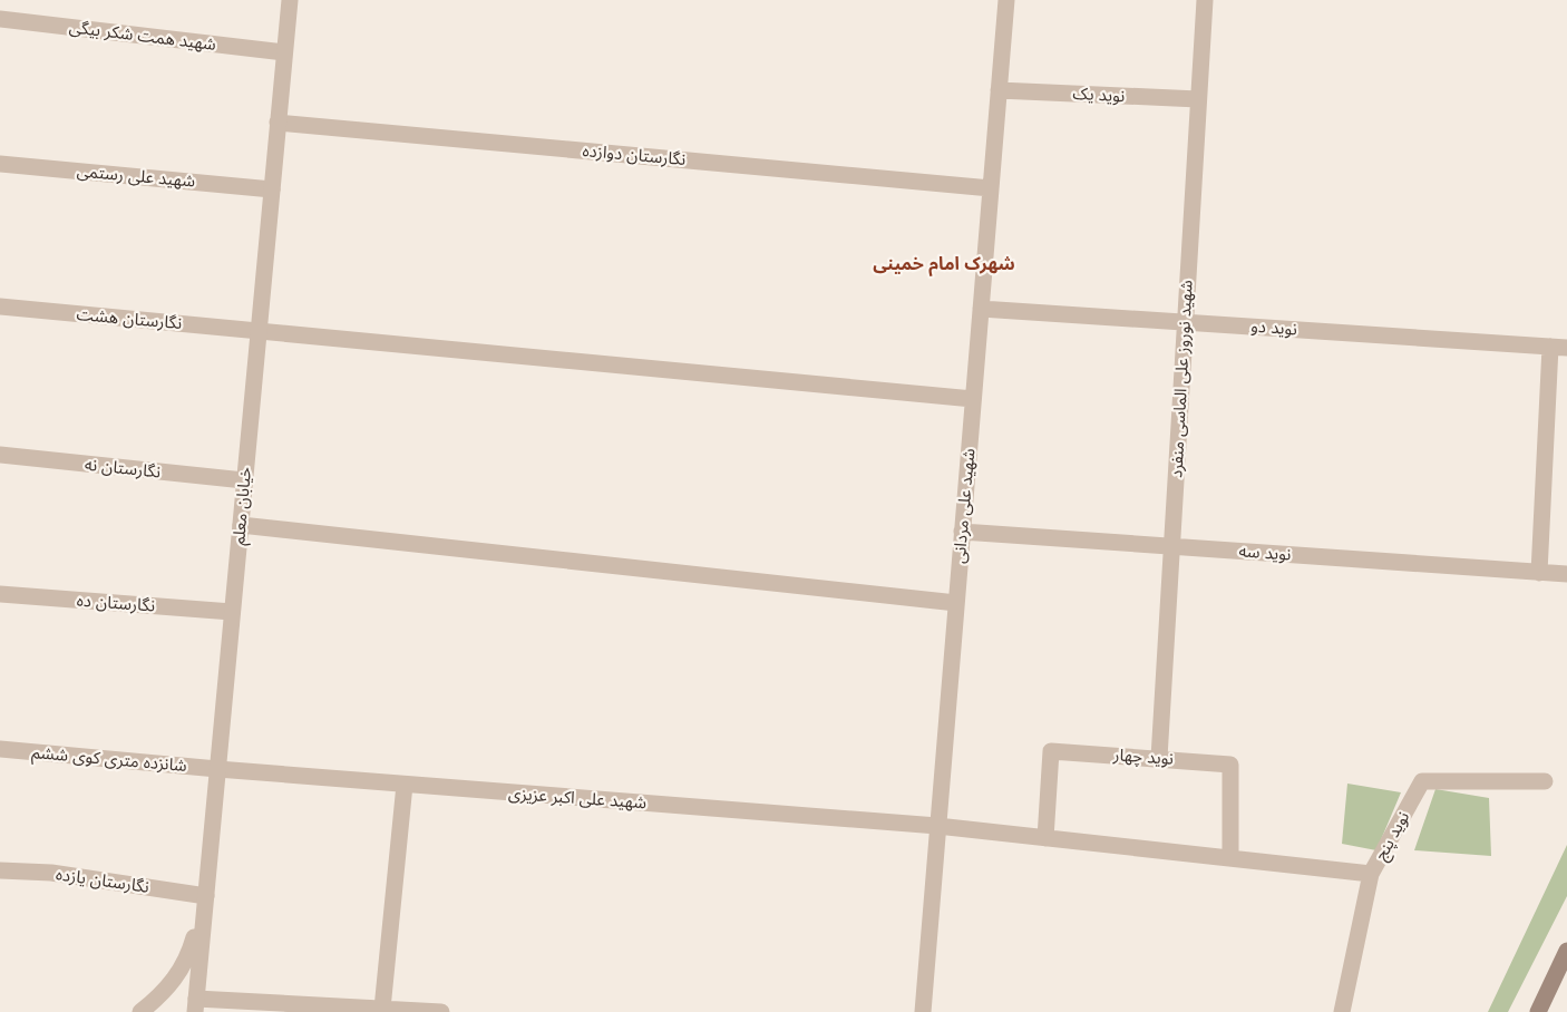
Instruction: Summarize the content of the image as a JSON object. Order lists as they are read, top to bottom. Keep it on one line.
{"streets":{"street":["شهید همت شکر بیگی","نوید یک","نگارستان دوازده","شهید علی رستمی","نگارستان هشت","نوید دو","شهید نوروز علی الماسی منفرد","نگارستان نه","خیابان معلم","شهید علی مردانی","نوید سه","نگارستان ده","نوید چهار","شانزده متری کوی ششم","شهید علی اکبر عزیزی","نوید پنج","نگارستان یازده"]},"crossings":[["شهید همت شکر بیگی","خیابان معلم"],["نوید یک","شهید نوروز علی الماسی منفرد"],["نوید یک","شهید علی مردانی"],["نگارستان دوازده","خیابان معلم"],["نگارستان دوازده","شهید علی مردانی"],["شهید علی رستمی","خیابان معلم"],["نگارستان هشت","خیابان معلم"],["نگارستان هشت","شهید علی مردانی"],["نوید دو","شهید نوروز علی الماسی منفرد"],["نوید دو","شهید علی مردانی"],["شهید نوروز علی الماسی منفرد","نوید سه"],["شهید نوروز علی الماسی منفرد","نوید چهار"],["نگارستان نه","خیابان معلم"],["خیابان معلم","نگارستان ده"],["خیابان معلم","شانزده متری کوی ششم"],["خیابان معلم","شهید علی اکبر عزیزی"],["خیابان معلم","نگارستان یازده"],["شهید علی مردانی","نوید سه"],["شهید علی مردانی","شهید علی اکبر عزیزی"],["شانزده متری کوی ششم","شهید علی اکبر عزیزی"]],"districts":["شهرک امام خمینی"]}
